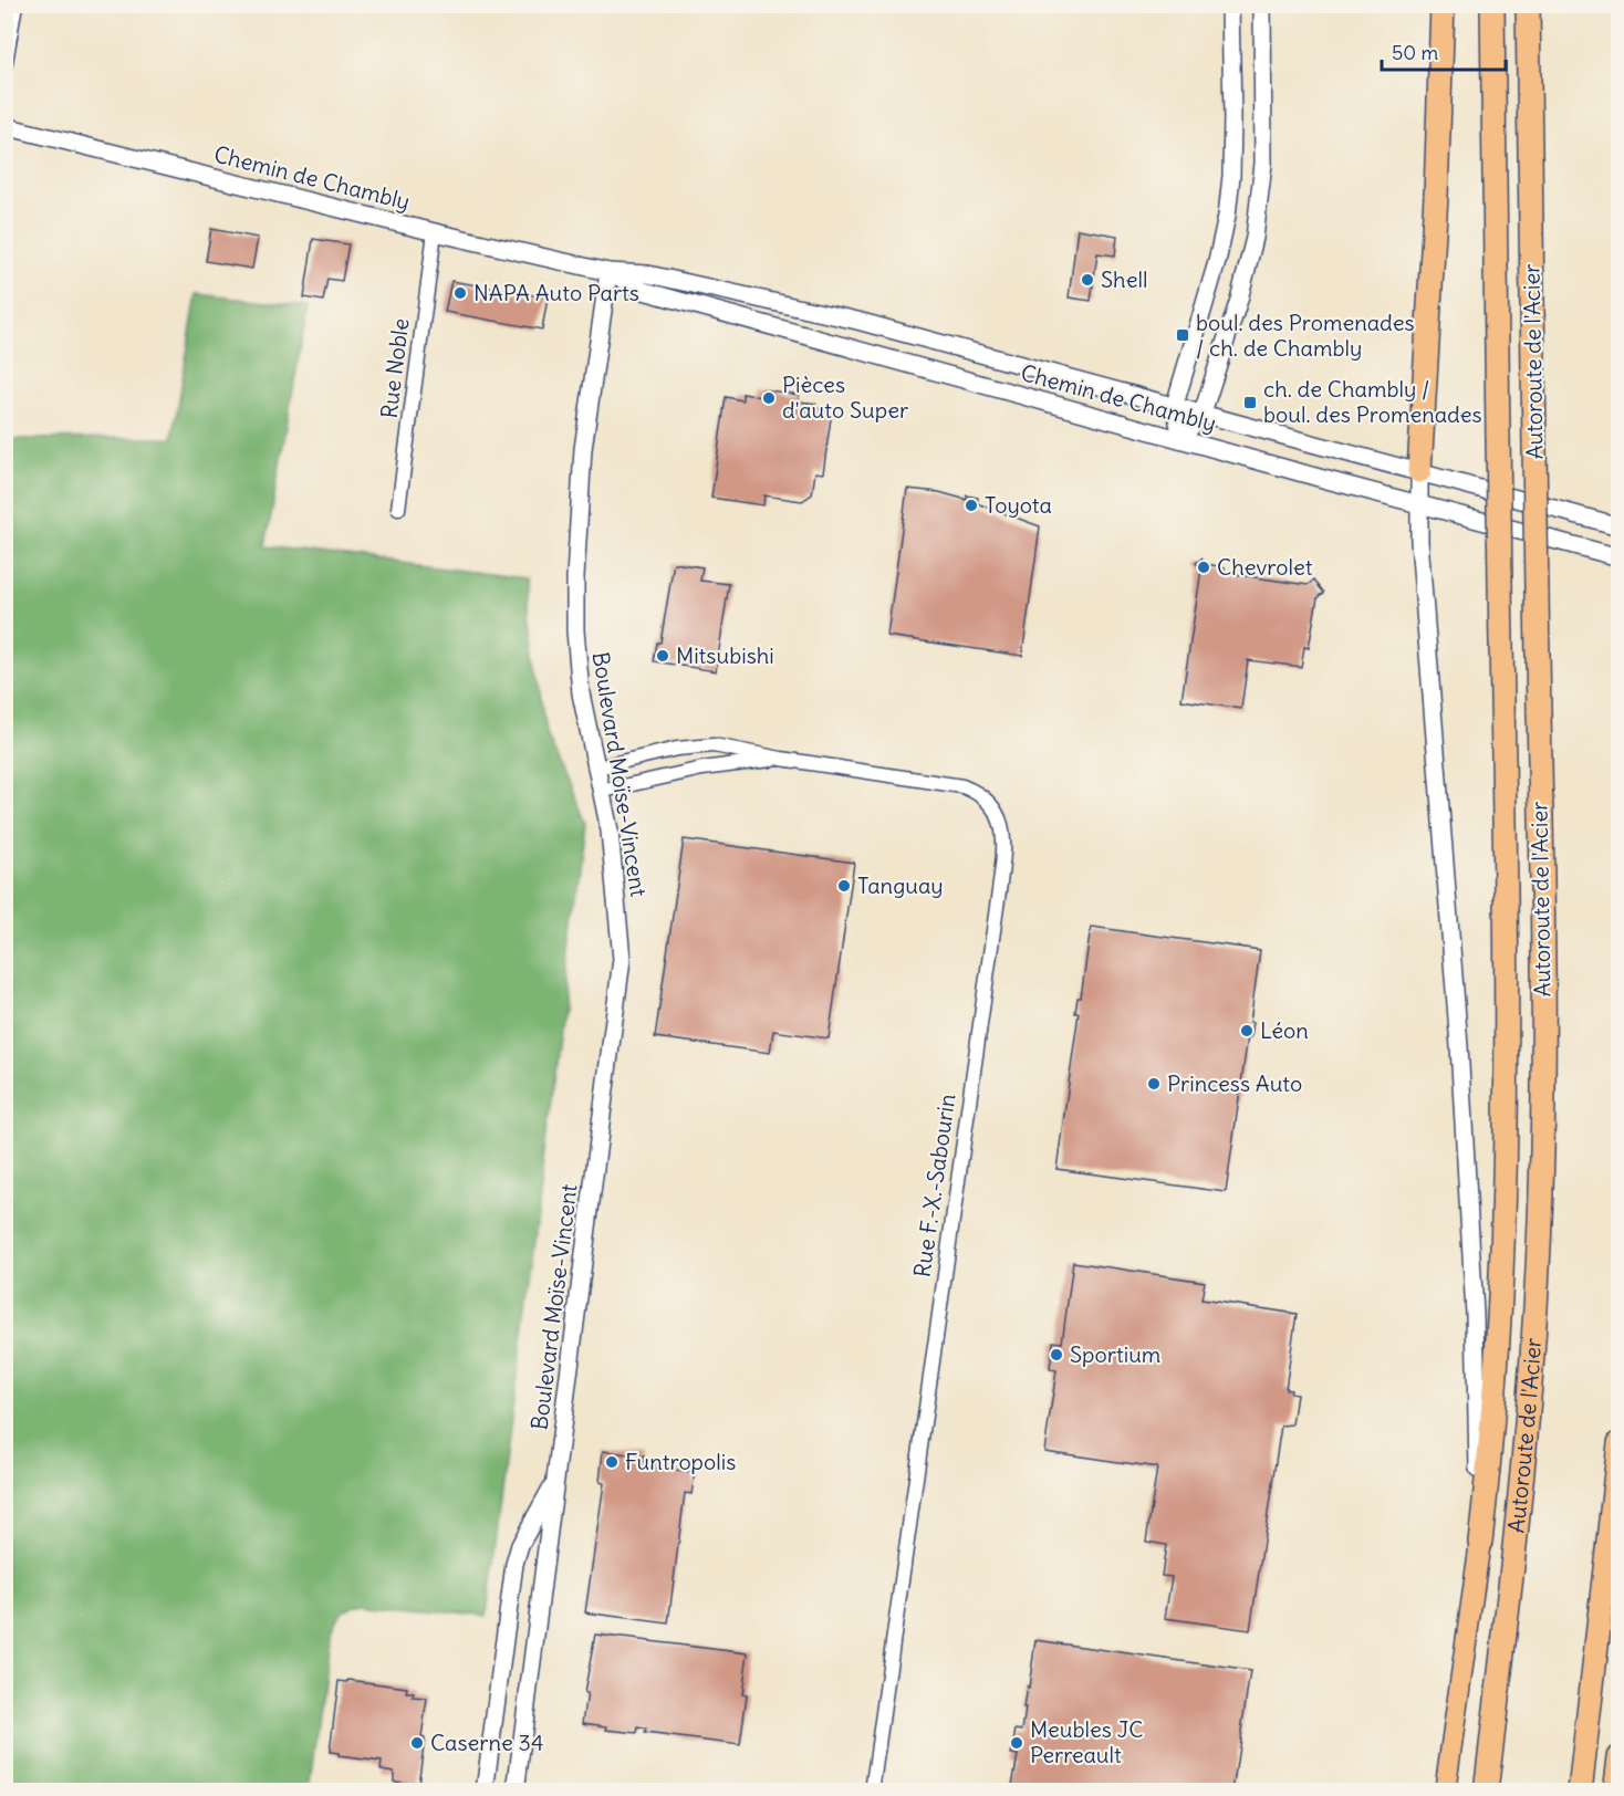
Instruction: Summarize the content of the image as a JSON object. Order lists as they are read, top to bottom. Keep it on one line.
{"streets":{"highway":["Autoroute de l'Acier"],"street":["Chemin de Chambly","Rue Noble","Boulevard Moïse-Vincent","Rue F.-X.-Sabourin"]},"crossings":[["Chemin de Chambly","Rue Noble"],["Chemin de Chambly","Boulevard Moïse-Vincent"],["Boulevard Moïse-Vincent","Rue F.-X.-Sabourin"]],"places":{"other":["Shell","NAPA Auto Parts","Pièces d'auto Super","Toyota","Chevrolet","Mitsubishi","Tanguay","Léon","Princess Auto","Sportium","Funtropolis","Caserne 34","Meubles JC Perreault"],"transit":["boul. des Promenades / ch. de Chambly","ch. de Chambly / boul. des Promenades"]},"scale_bar":"50 m"}
